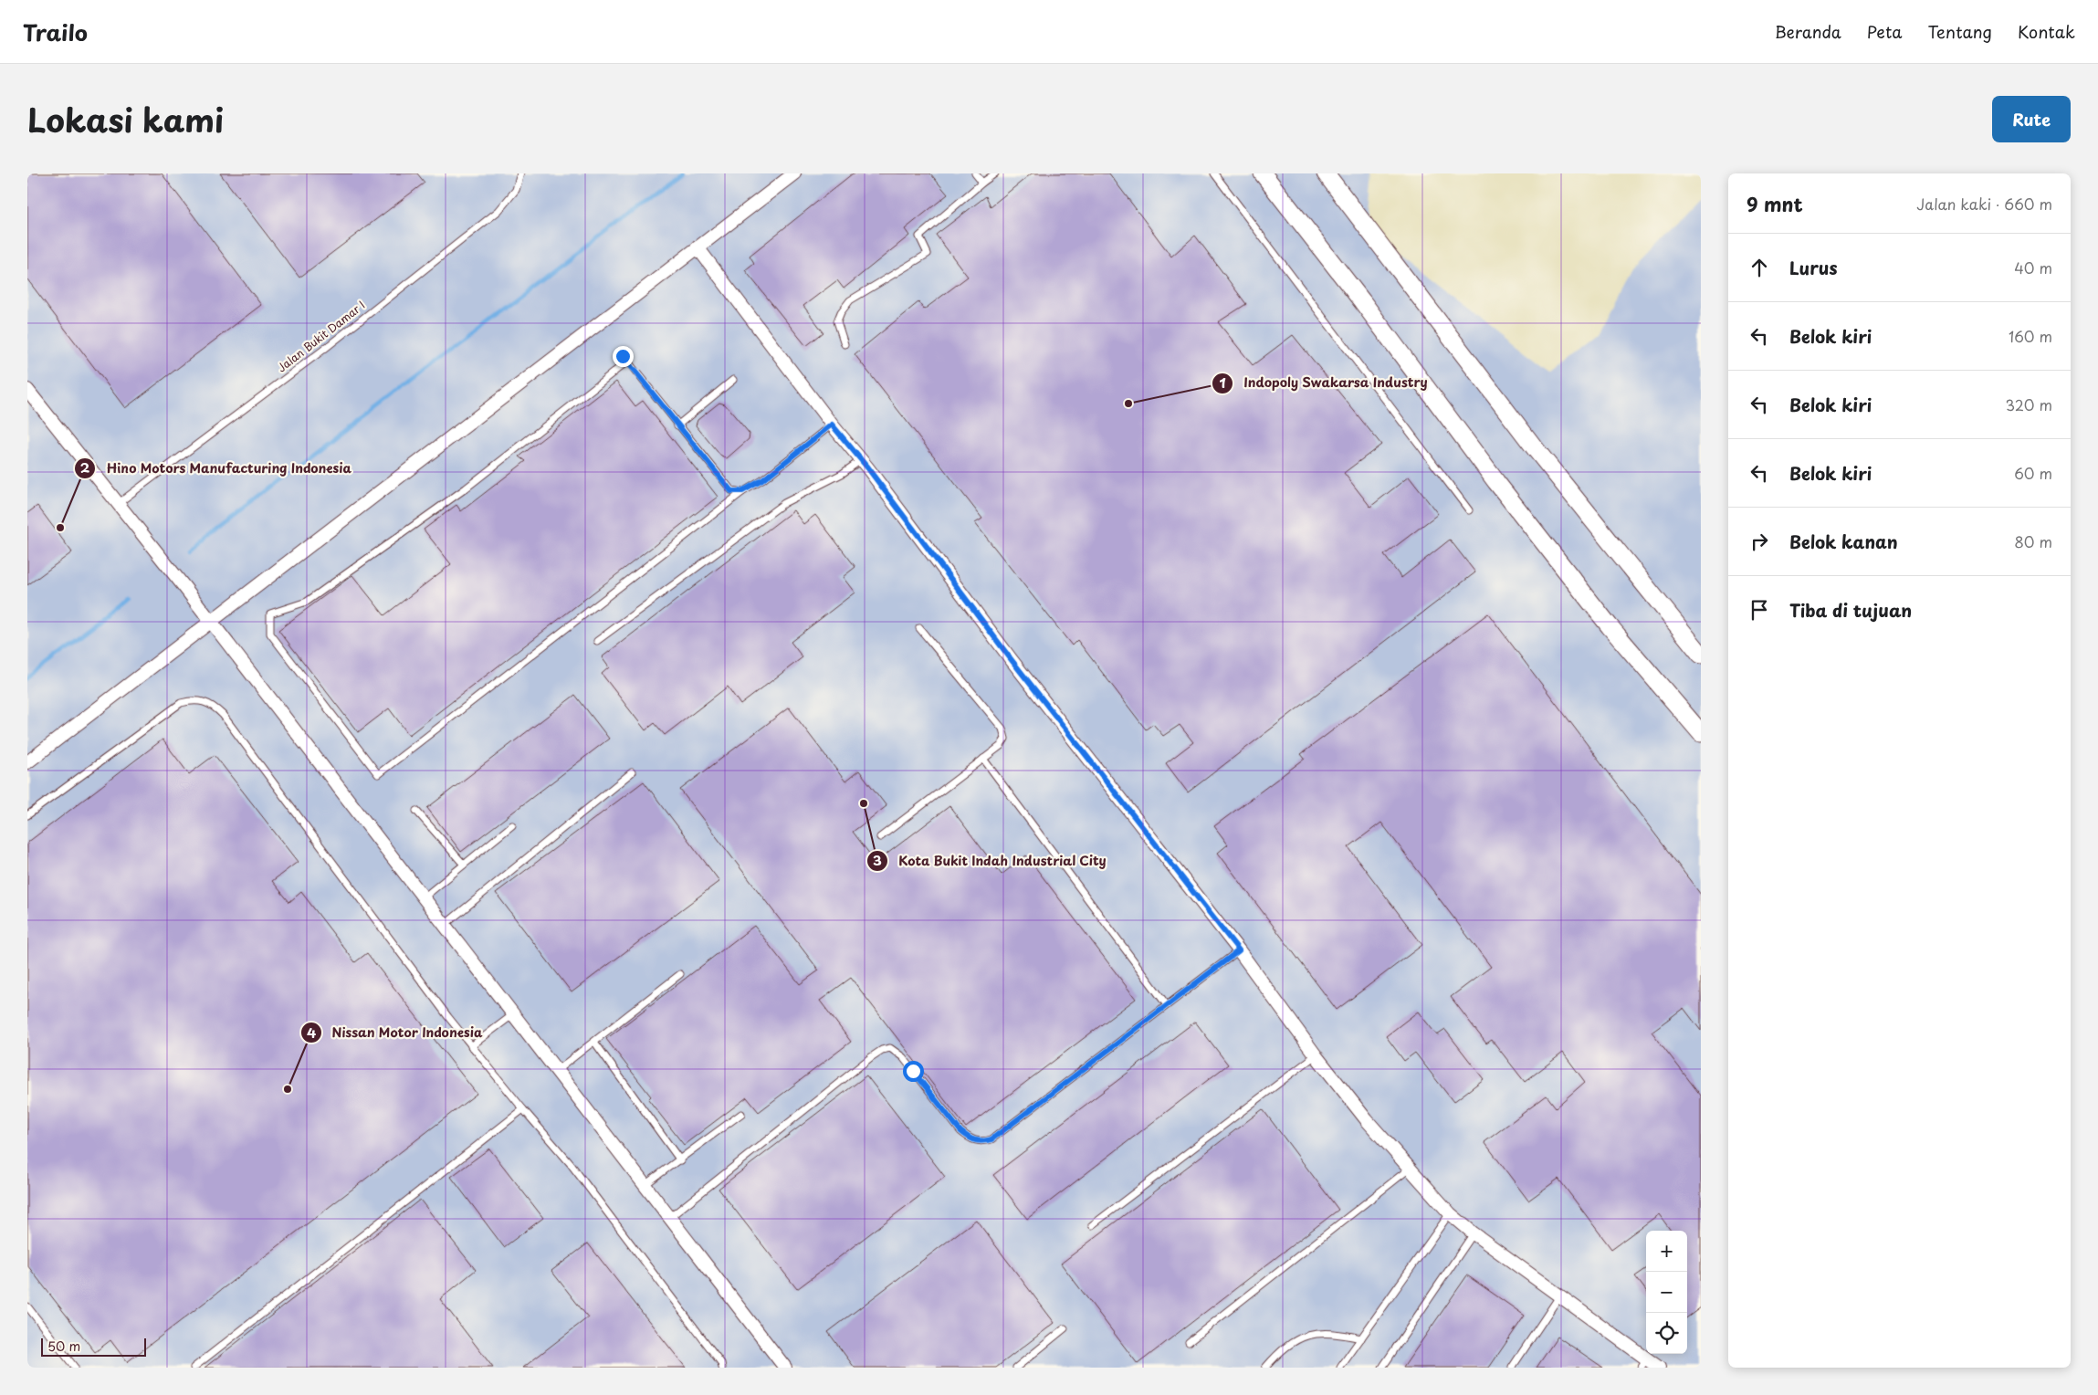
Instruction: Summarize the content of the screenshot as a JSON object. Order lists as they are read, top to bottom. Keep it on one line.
{"streets":{"lane":["Jalan Bukit Damar I"]},"places":["Indopoly Swakarsa Industry","Hino Motors Manufacturing Indonesia","Kota Bukit Indah Industrial City","Nissan Motor Indonesia"],"scale_bar":"50 m","page":{"header":"Trailo","nav":["Beranda","Peta","Tentang","Kontak"],"title":"Lokasi kami","buttons":"Rute","heading":["9 mnt","Jalan kaki · 660 m"],"list":[["Lurus","40 m"],["Belok kiri","160 m"],["Belok kiri","320 m"],["Belok kiri","60 m"],["Belok kanan","80 m"],"Tiba di tujuan"],"map_buttons":["+","−"],"scale":"50 m"}}
